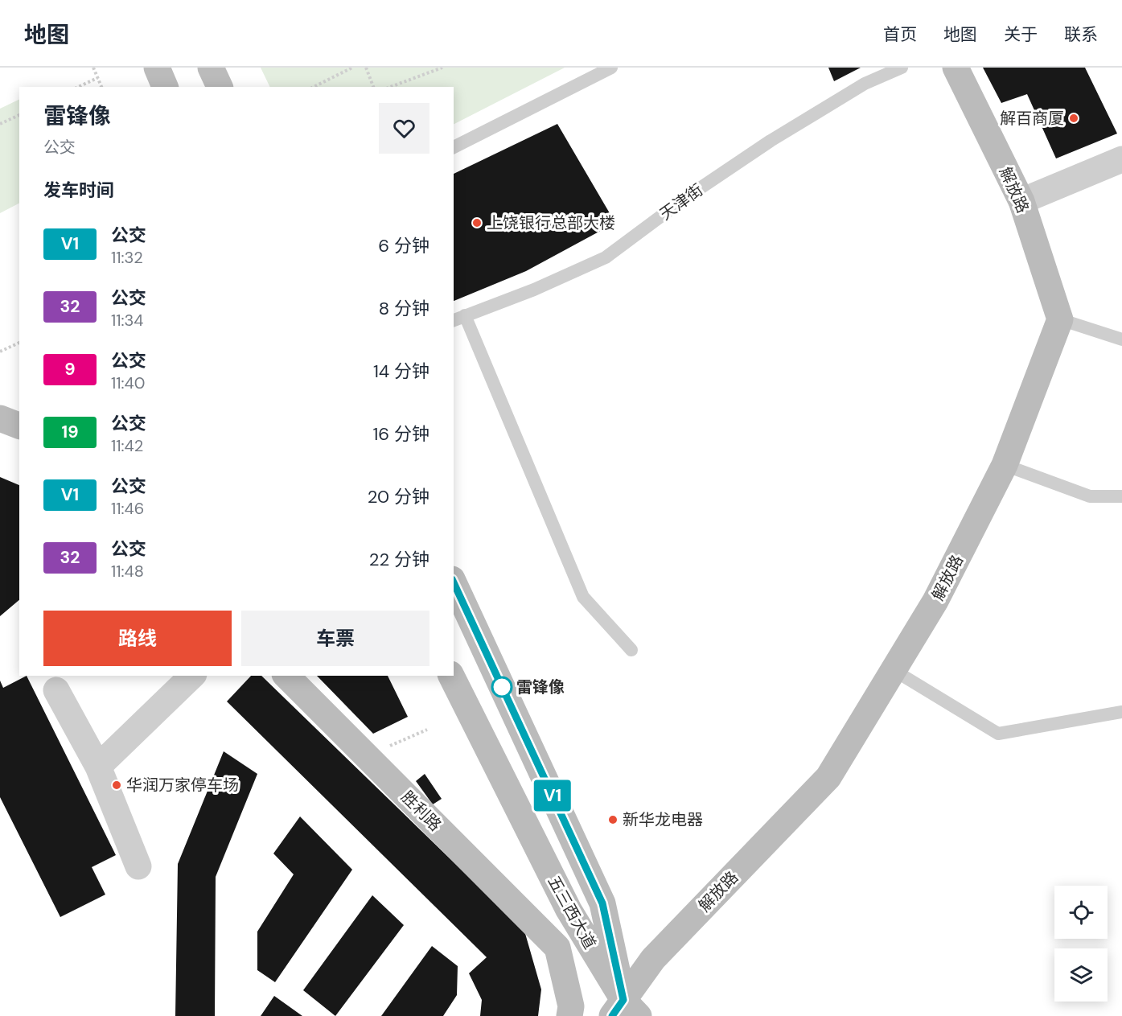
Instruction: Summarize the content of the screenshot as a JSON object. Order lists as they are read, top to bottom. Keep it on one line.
{"streets":{"street":["解放路","胜利路","五三西大道"],"lane":["天津街"]},"crossings":[["解放路","五三西大道"]],"places":["解百商厦","上饶银行总部大楼","雷锋像","华润万家停车场","新华龙电器"],"lines":["bus line V1"],"page":{"header":"地图","nav":["首页","地图","关于","联系"],"on_map":"V1","heading":[["雷锋像","公交"],"发车时间"],"list":[{"mark":"V1","name":"公交","note":"11:32","value":"6 分钟"},{"mark":"32","name":"公交","note":"11:34","value":"8 分钟"},{"mark":"9","name":"公交","note":"11:40","value":"14 分钟"},{"mark":"19","name":"公交","note":"11:42","value":"16 分钟"},{"mark":"V1","name":"公交","note":"11:46","value":"20 分钟"},{"mark":"32","name":"公交","note":"11:48","value":"22 分钟"}],"buttons":["路线","车票"]}}
